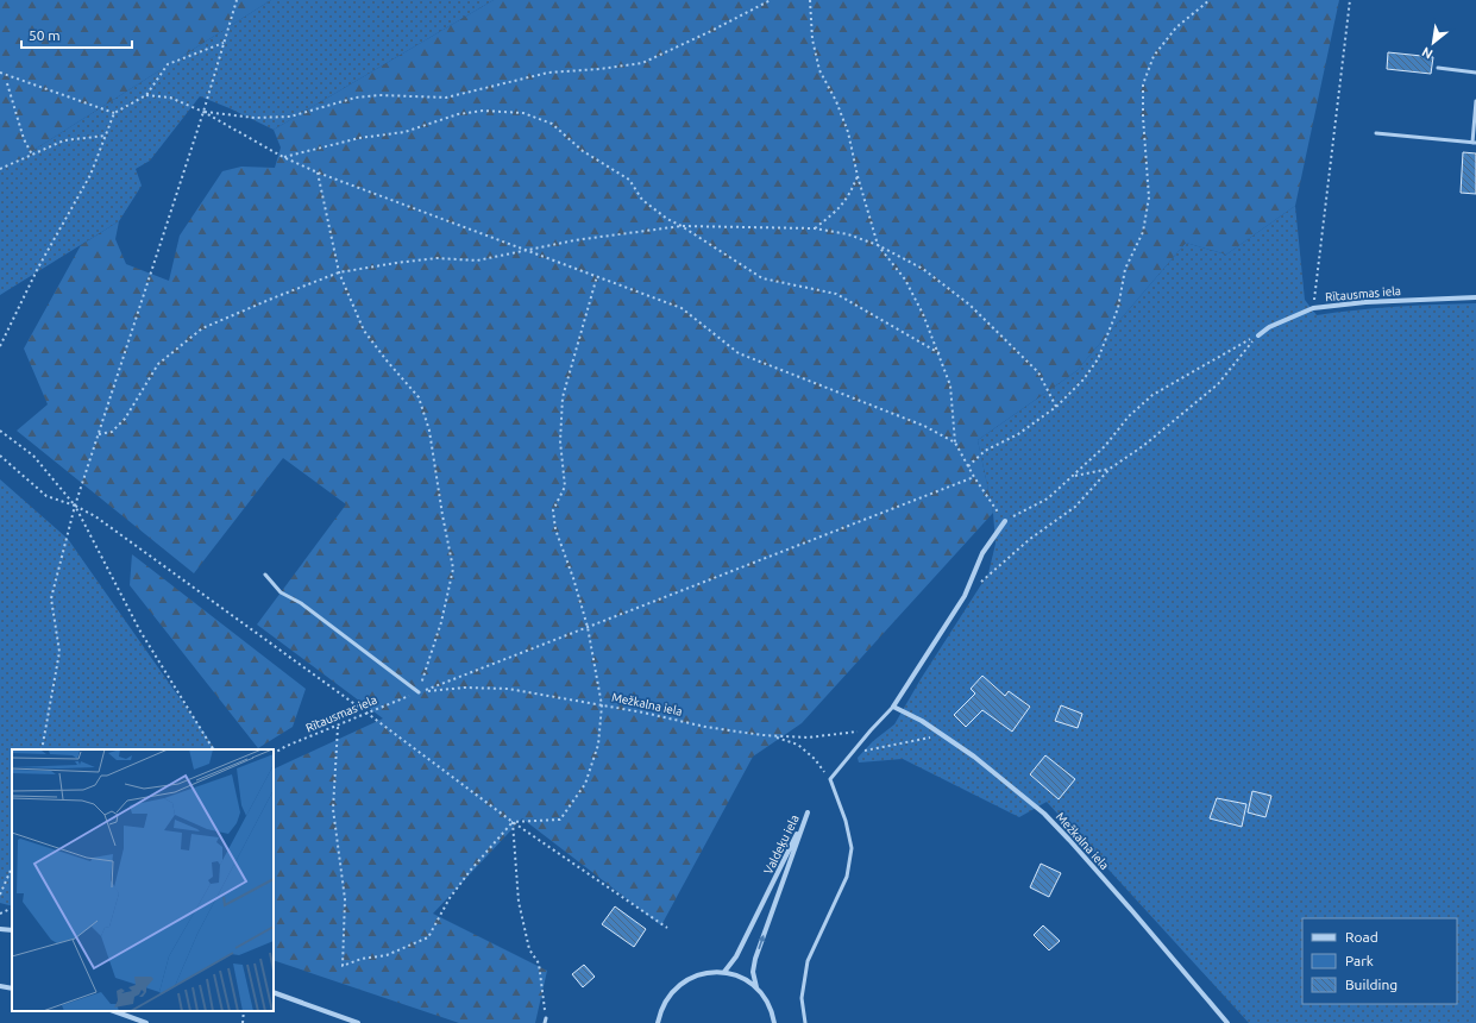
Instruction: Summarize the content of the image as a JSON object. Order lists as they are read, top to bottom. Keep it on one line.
{"streets":{"street":["Rītausmas iela","Mežkalna iela","Valdeķu iela"]},"crossings":[["Rītausmas iela","Mežkalna iela"]],"legend":["Road","Park","Building"],"scale_bar":"50 m","north":"bottom left"}
